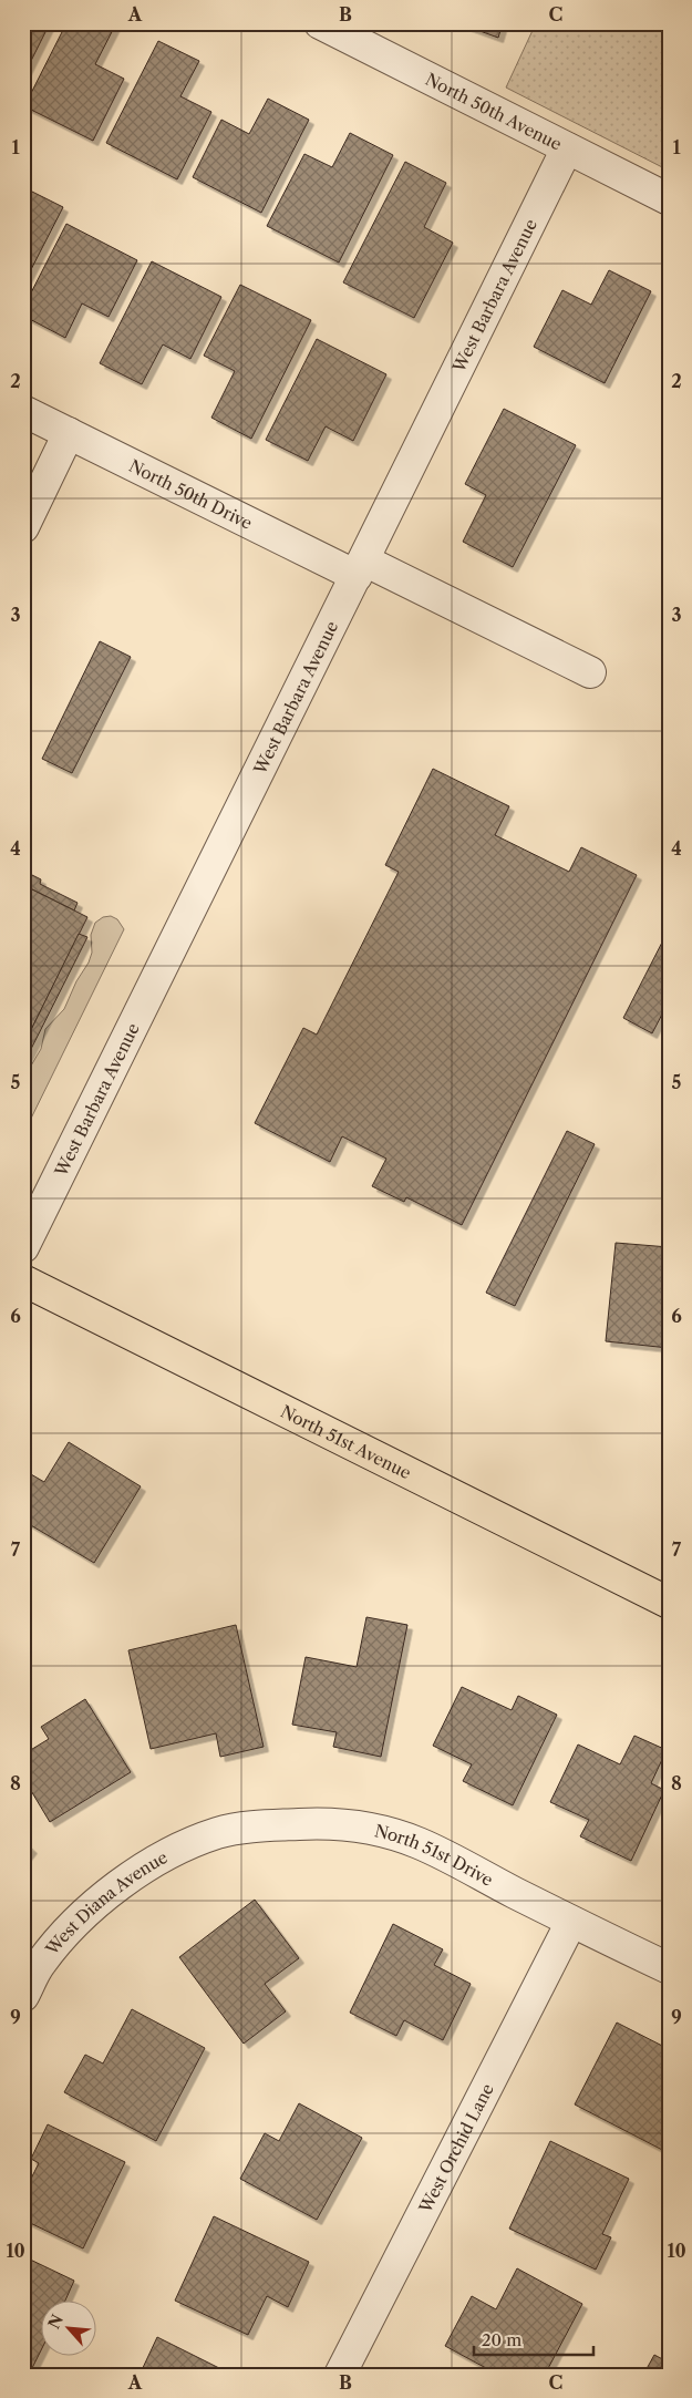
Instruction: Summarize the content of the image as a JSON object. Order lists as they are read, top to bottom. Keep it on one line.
{"streets":{"main road":["North 51st Avenue"],"street":["North 50th Avenue","West Barbara Avenue","North 50th Drive","North 51st Drive","West Diana Avenue","West Orchid Lane"]},"crossings":[["North 50th Avenue","West Barbara Avenue"],["West Barbara Avenue","North 50th Drive"],["North 51st Drive","West Diana Avenue"],["North 51st Drive","West Orchid Lane"]],"scale_bar":"20 m","north":"top left","grid":{"columns":["A","B","C"],"rows":["1","2","3","4","5","6","7","8","9","10"]}}
